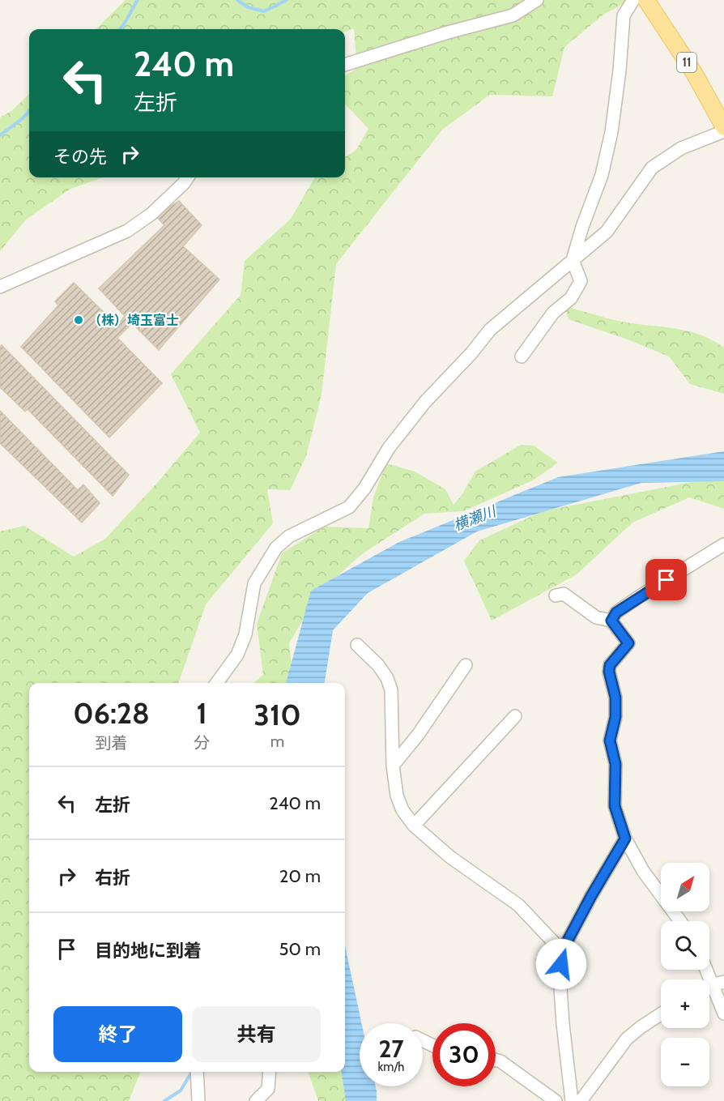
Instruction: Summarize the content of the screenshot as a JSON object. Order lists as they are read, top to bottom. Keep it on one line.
{"streets":{"main road":["11"]},"water":["横瀬川"],"places":["（株）埼玉富士"],"north":"top right","page":{"turn":["240 m","左折"],"then":"その先","eta":["06:28","到着","1","分","310","m"],"list":[{"name":"左折","value":"240 m"},{"name":"右折","value":"20 m"},{"name":"目的地に到着","value":"50 m"}],"map_buttons":["+","−"],"buttons":["終了","共有"],"speed":"27 km/h","limit":"30"}}
